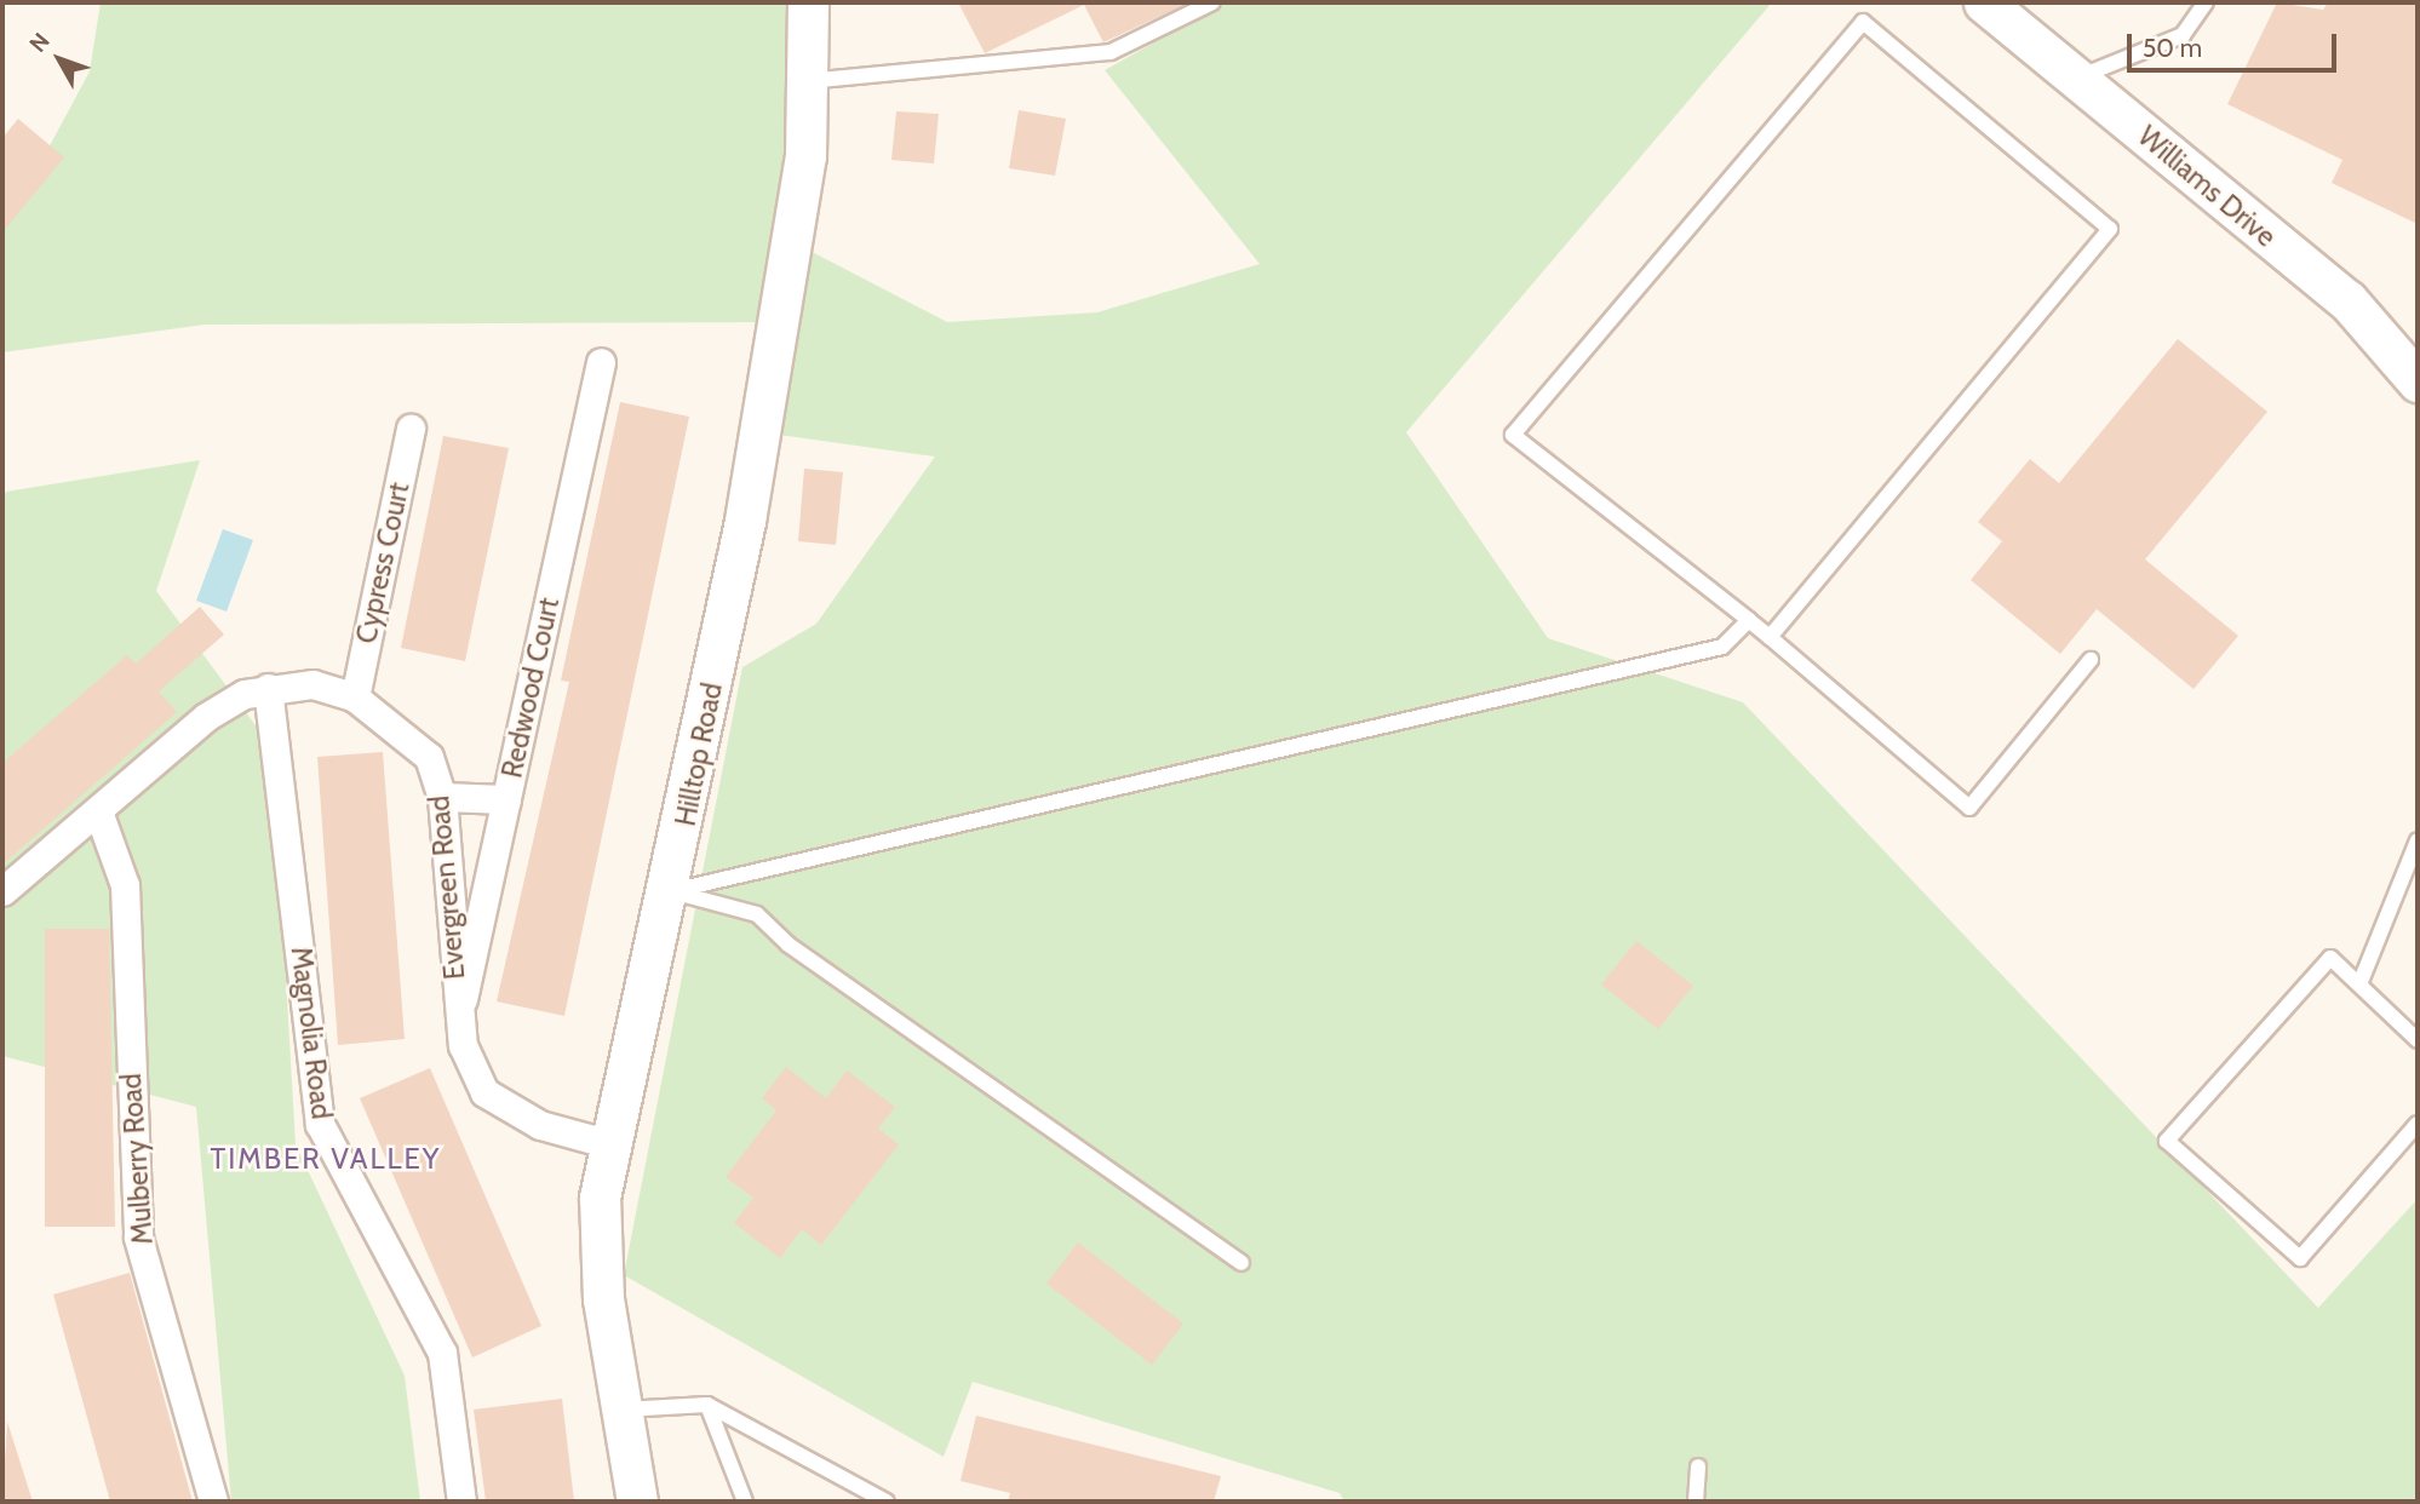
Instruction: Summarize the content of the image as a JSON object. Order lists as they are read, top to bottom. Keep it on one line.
{"streets":{"street":["Williams Drive","Cypress Court","Redwood Court","Hilltop Road","Evergreen Road","Magnolia Road","Mulberry Road"]},"crossings":[["Cypress Court","Evergreen Road"],["Redwood Court","Evergreen Road"],["Hilltop Road","Evergreen Road"],["Evergreen Road","Magnolia Road"],["Evergreen Road","Mulberry Road"]],"districts":["TIMBER VALLEY"],"scale_bar":"50 m","north":"top left"}
